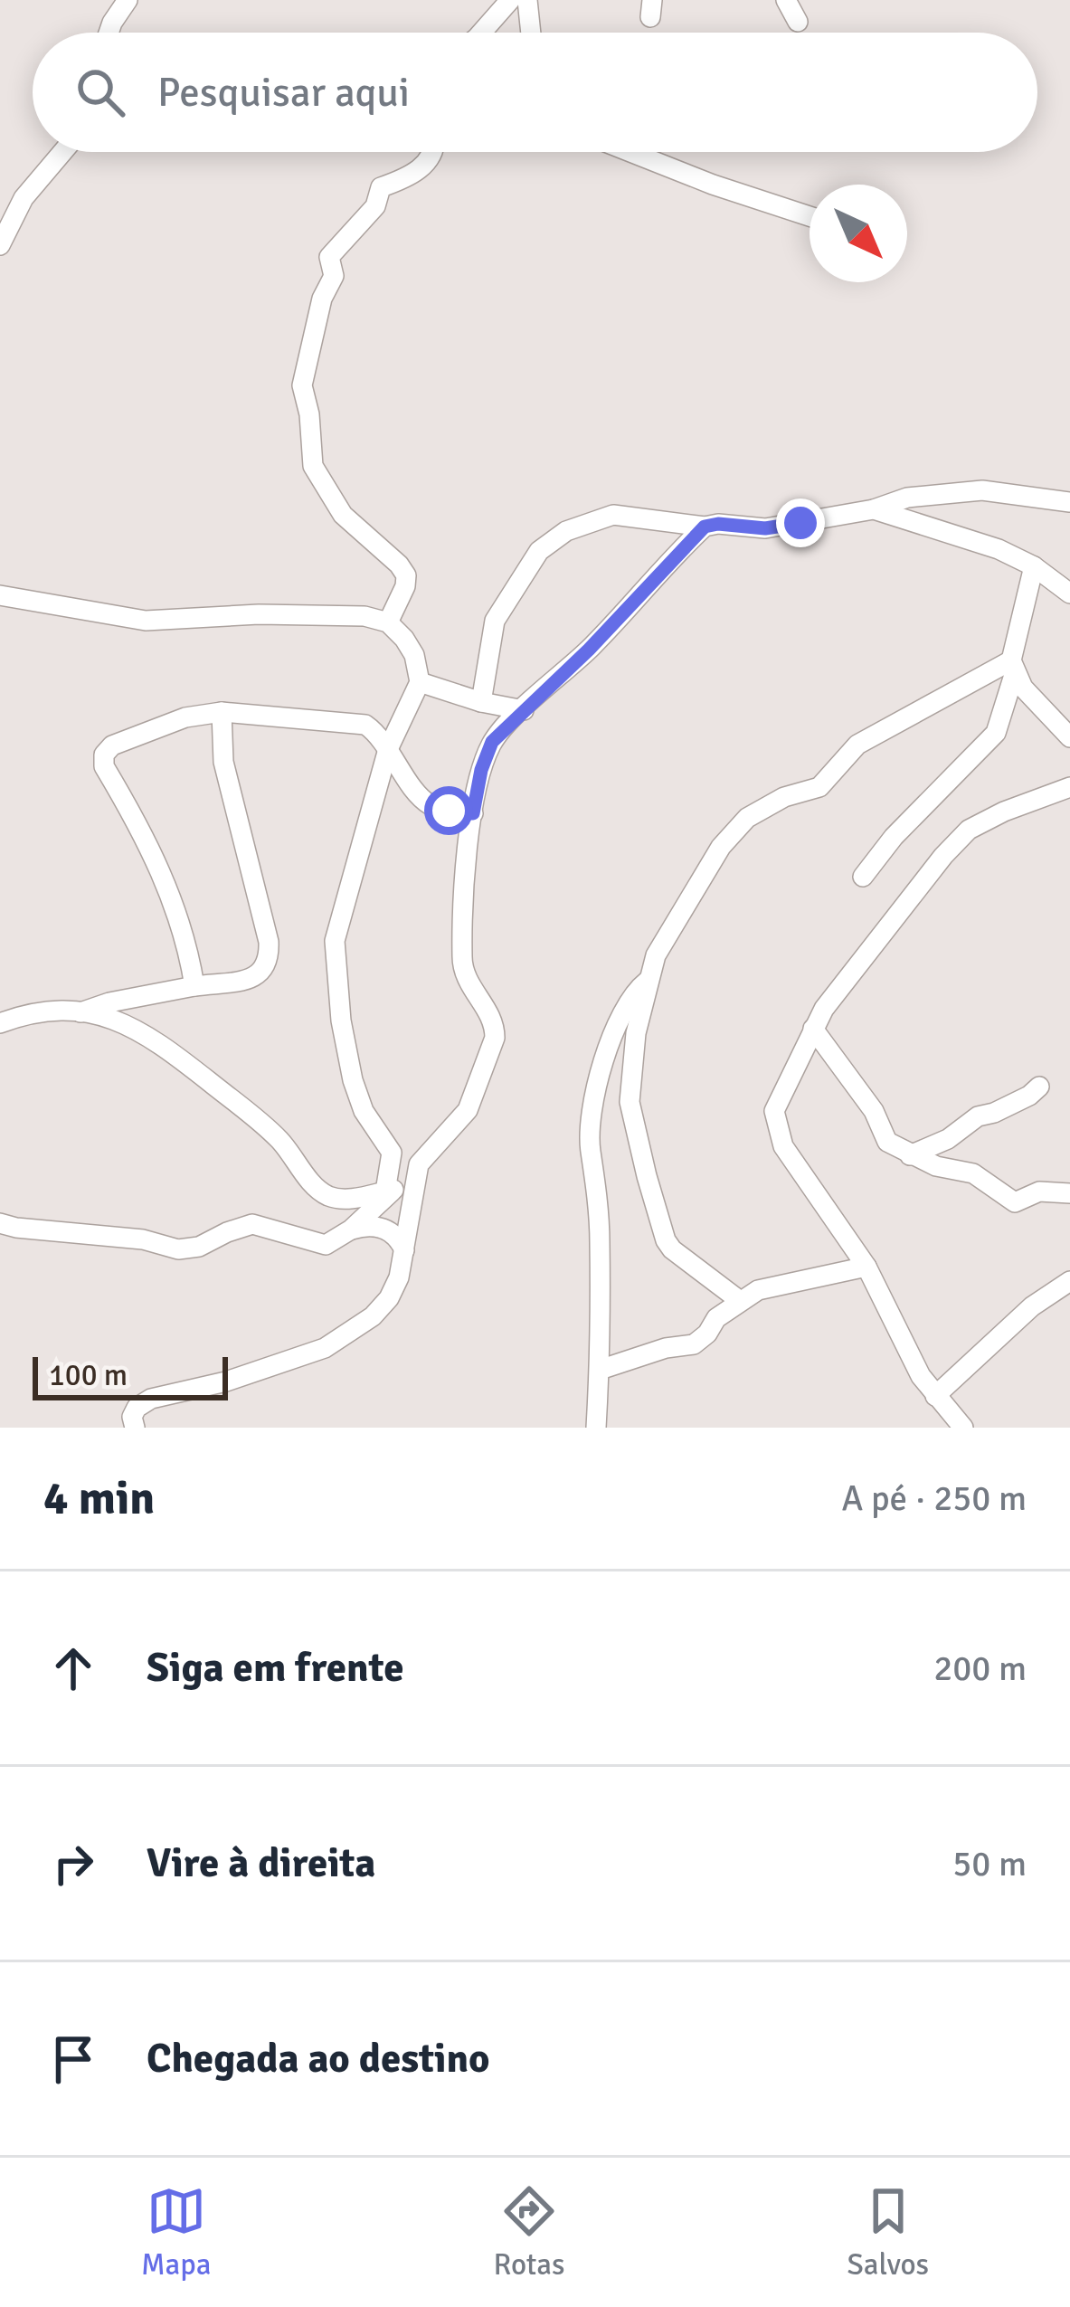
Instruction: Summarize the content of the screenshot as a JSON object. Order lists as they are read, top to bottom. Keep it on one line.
{"scale_bar":"100 m","north":"bottom right","page":{"search":"Pesquisar aqui","scale":"100 m","heading":["4 min","A pé · 250 m"],"list":[["Siga em frente","200 m"],["Vire à direita","50 m"],"Chegada ao destino"],"nav":["Mapa","Rotas","Salvos"]}}
